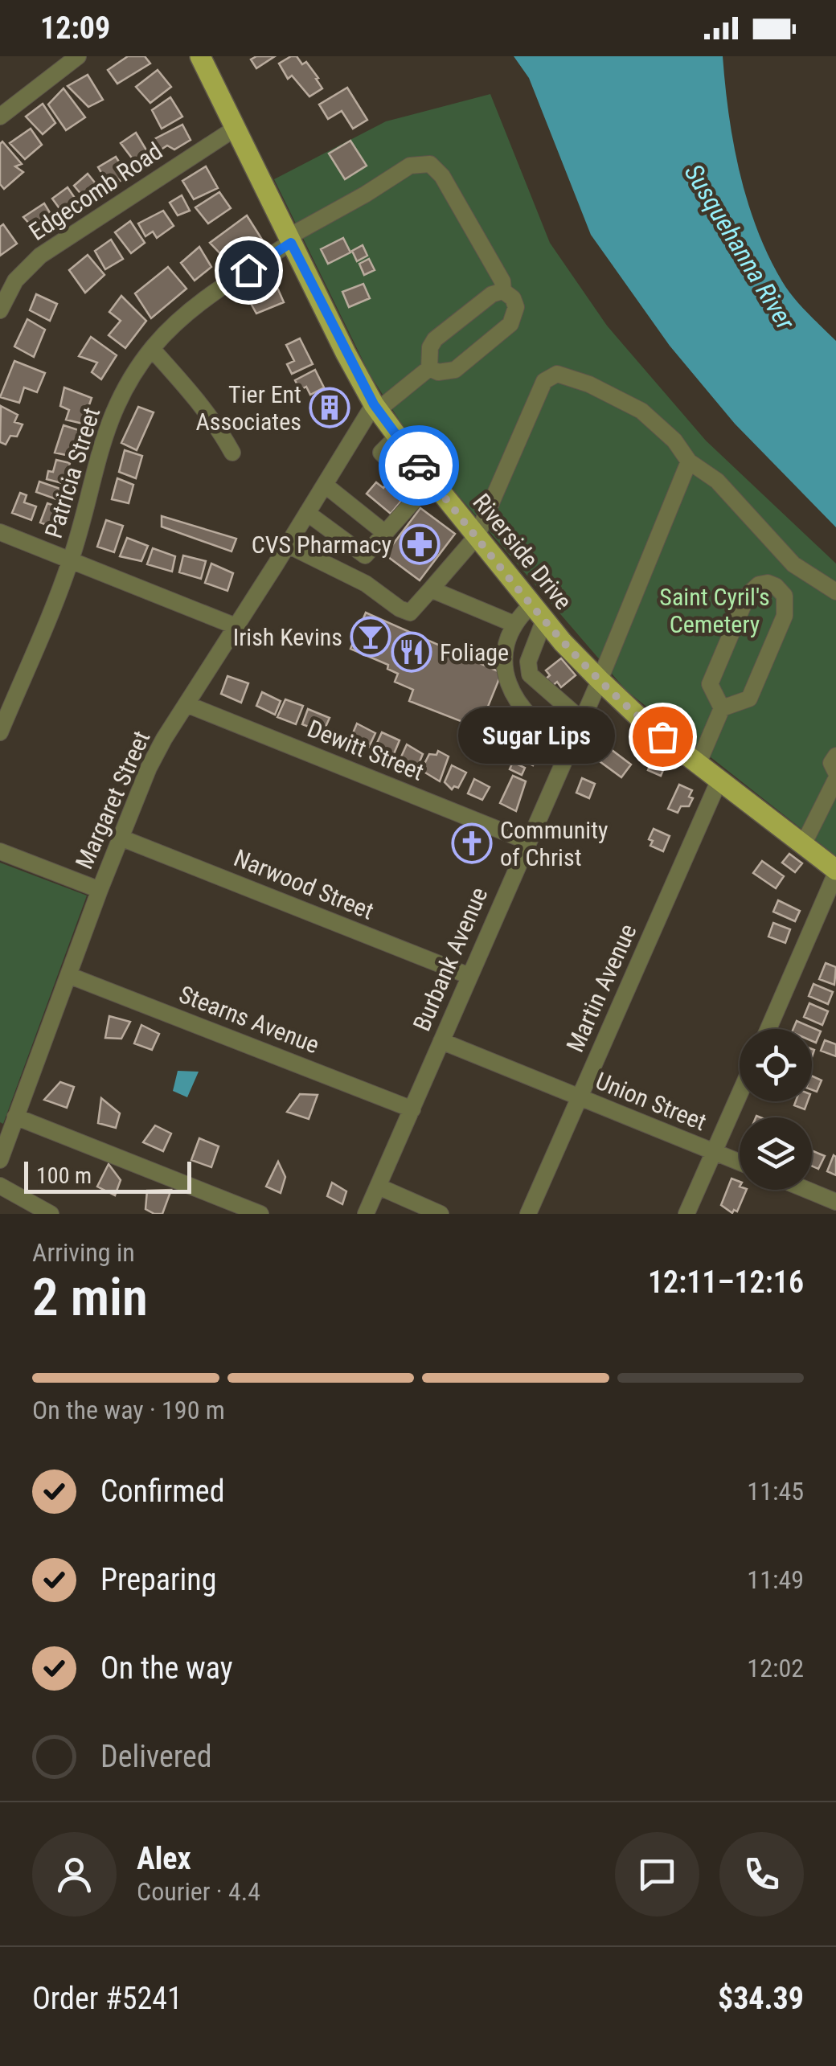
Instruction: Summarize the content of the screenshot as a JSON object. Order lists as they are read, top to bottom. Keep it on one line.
{"streets":{"main road":["Riverside Drive"],"street":["Edgecomb Road","Patricia Street","Dewitt Street","Margaret Street","Narwood Street","Burbank Avenue","Martin Avenue","Stearns Avenue","Union Street"]},"crossings":[["Edgecomb Road","Riverside Drive"],["Patricia Street","Riverside Drive"],["Riverside Drive","Margaret Street"],["Riverside Drive","Burbank Avenue"],["Riverside Drive","Martin Avenue"],["Dewitt Street","Margaret Street"],["Dewitt Street","Burbank Avenue"],["Margaret Street","Narwood Street"],["Margaret Street","Stearns Avenue"],["Narwood Street","Burbank Avenue"],["Burbank Avenue","Stearns Avenue"],["Burbank Avenue","Union Street"],["Martin Avenue","Union Street"]],"water":["Susquehanna River"],"parks":["Saint Cyril's Cemetery"],"places":{"building":["Tier Ent Associates"],"pharmacy":["CVS Pharmacy"],"bar":["Irish Kevins"],"restaurant":["Foliage"],"other":["Sugar Lips"],"church":["Community of Christ"]},"scale_bar":"100 m","page":{"status":"12:09","bubble":"Sugar Lips","scale":"100 m","heading":["2 min","Arriving in","12:11–12:16"],"panel":["Alex","Courier · 4.4","Order #5241","$34.39"],"bar":"On the way · 190 m","list":[["Confirmed","11:45"],["Preparing","11:49"],["On the way","12:02"],"Delivered"]}}
